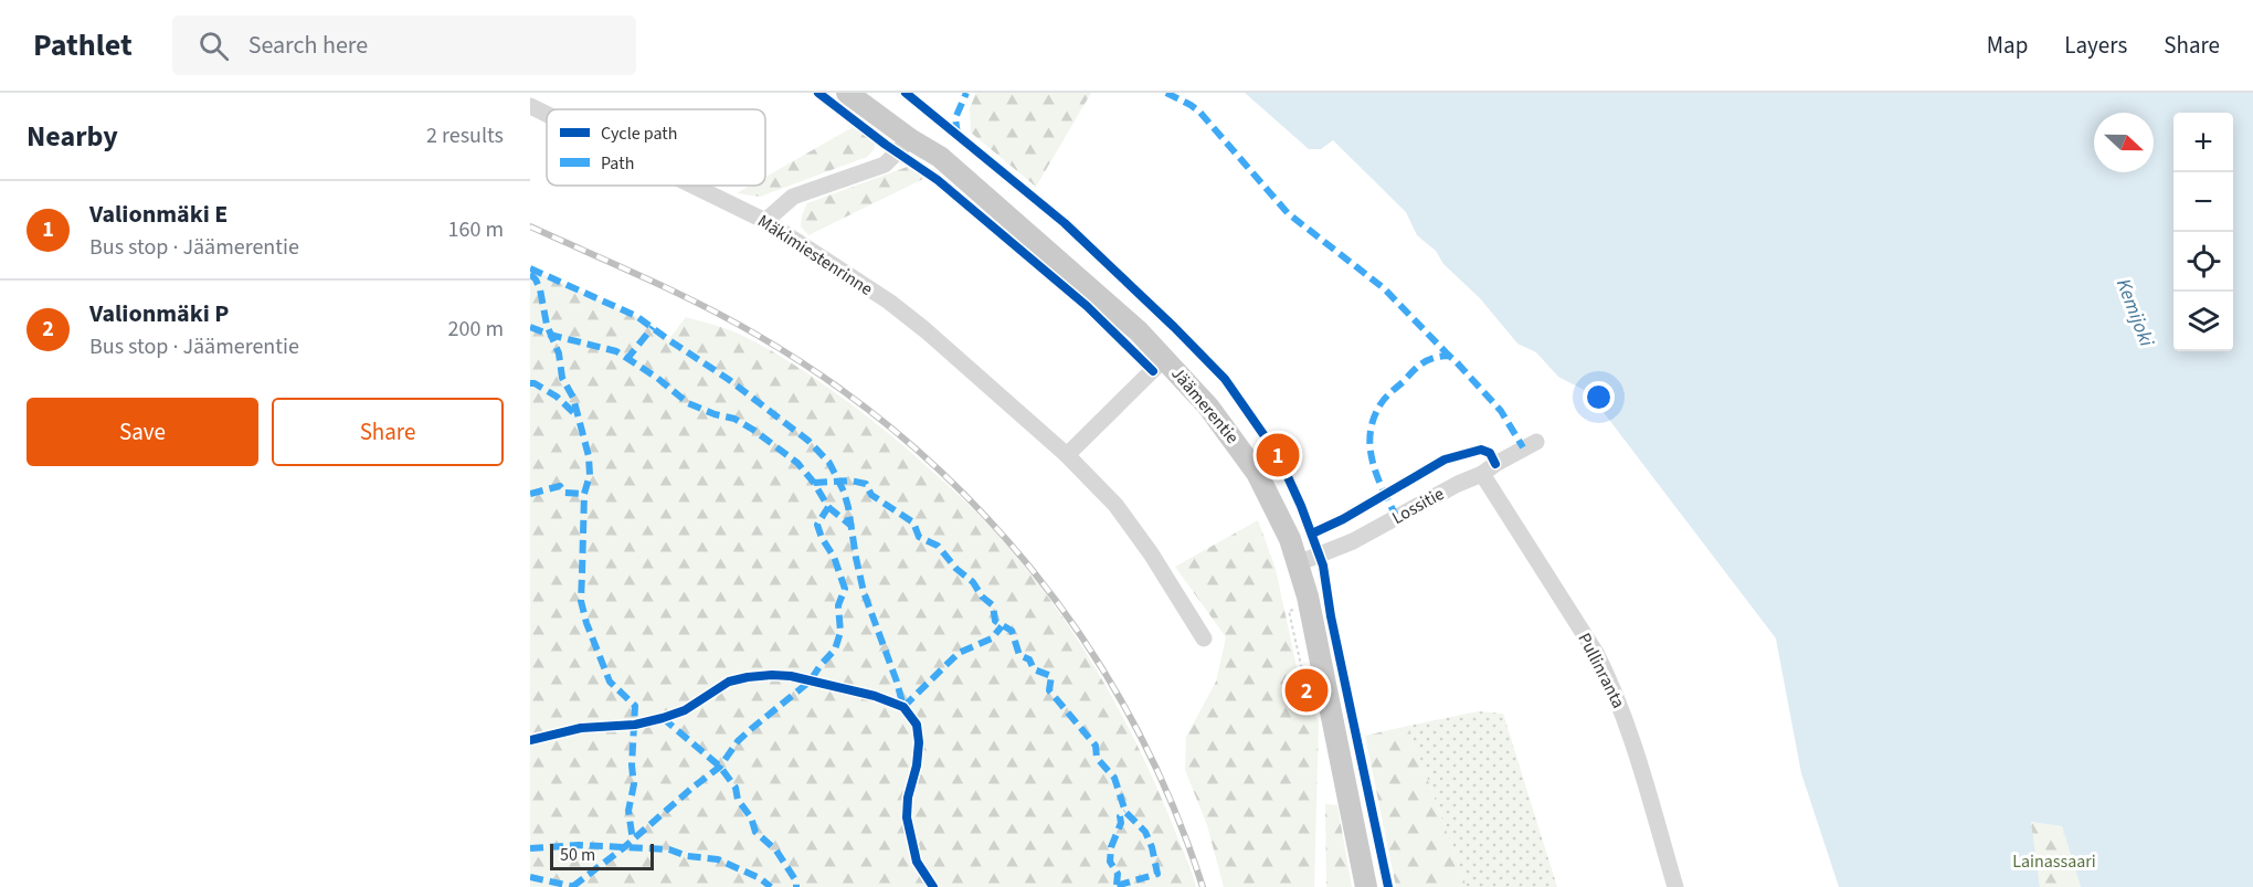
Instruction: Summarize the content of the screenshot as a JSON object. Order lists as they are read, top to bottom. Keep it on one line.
{"streets":{"main road":["Jäämerentie"],"street":["Mäkimiestenrinne","Lossitie","Pullinranta"]},"crossings":[["Jäämerentie","Lossitie"],["Lossitie","Pullinranta"]],"water":["Kemijoki"],"parks":["Lainassaari"],"legend":["Cycle path","Path"],"scale_bar":"50 m","north":"right","page":{"header":"Pathlet","search":"Search here","nav":["Map","Layers","Share"],"heading":["Nearby","2 results"],"map_buttons":["+","−"],"list":[{"mark":"1","name":"Valionmäki E","note":"Bus stop · Jäämerentie","value":"160 m"},{"mark":"2","name":"Valionmäki P","note":"Bus stop · Jäämerentie","value":"200 m"}],"buttons":["Save","Share"],"pins":["1","2"],"scale":"50 m"}}
